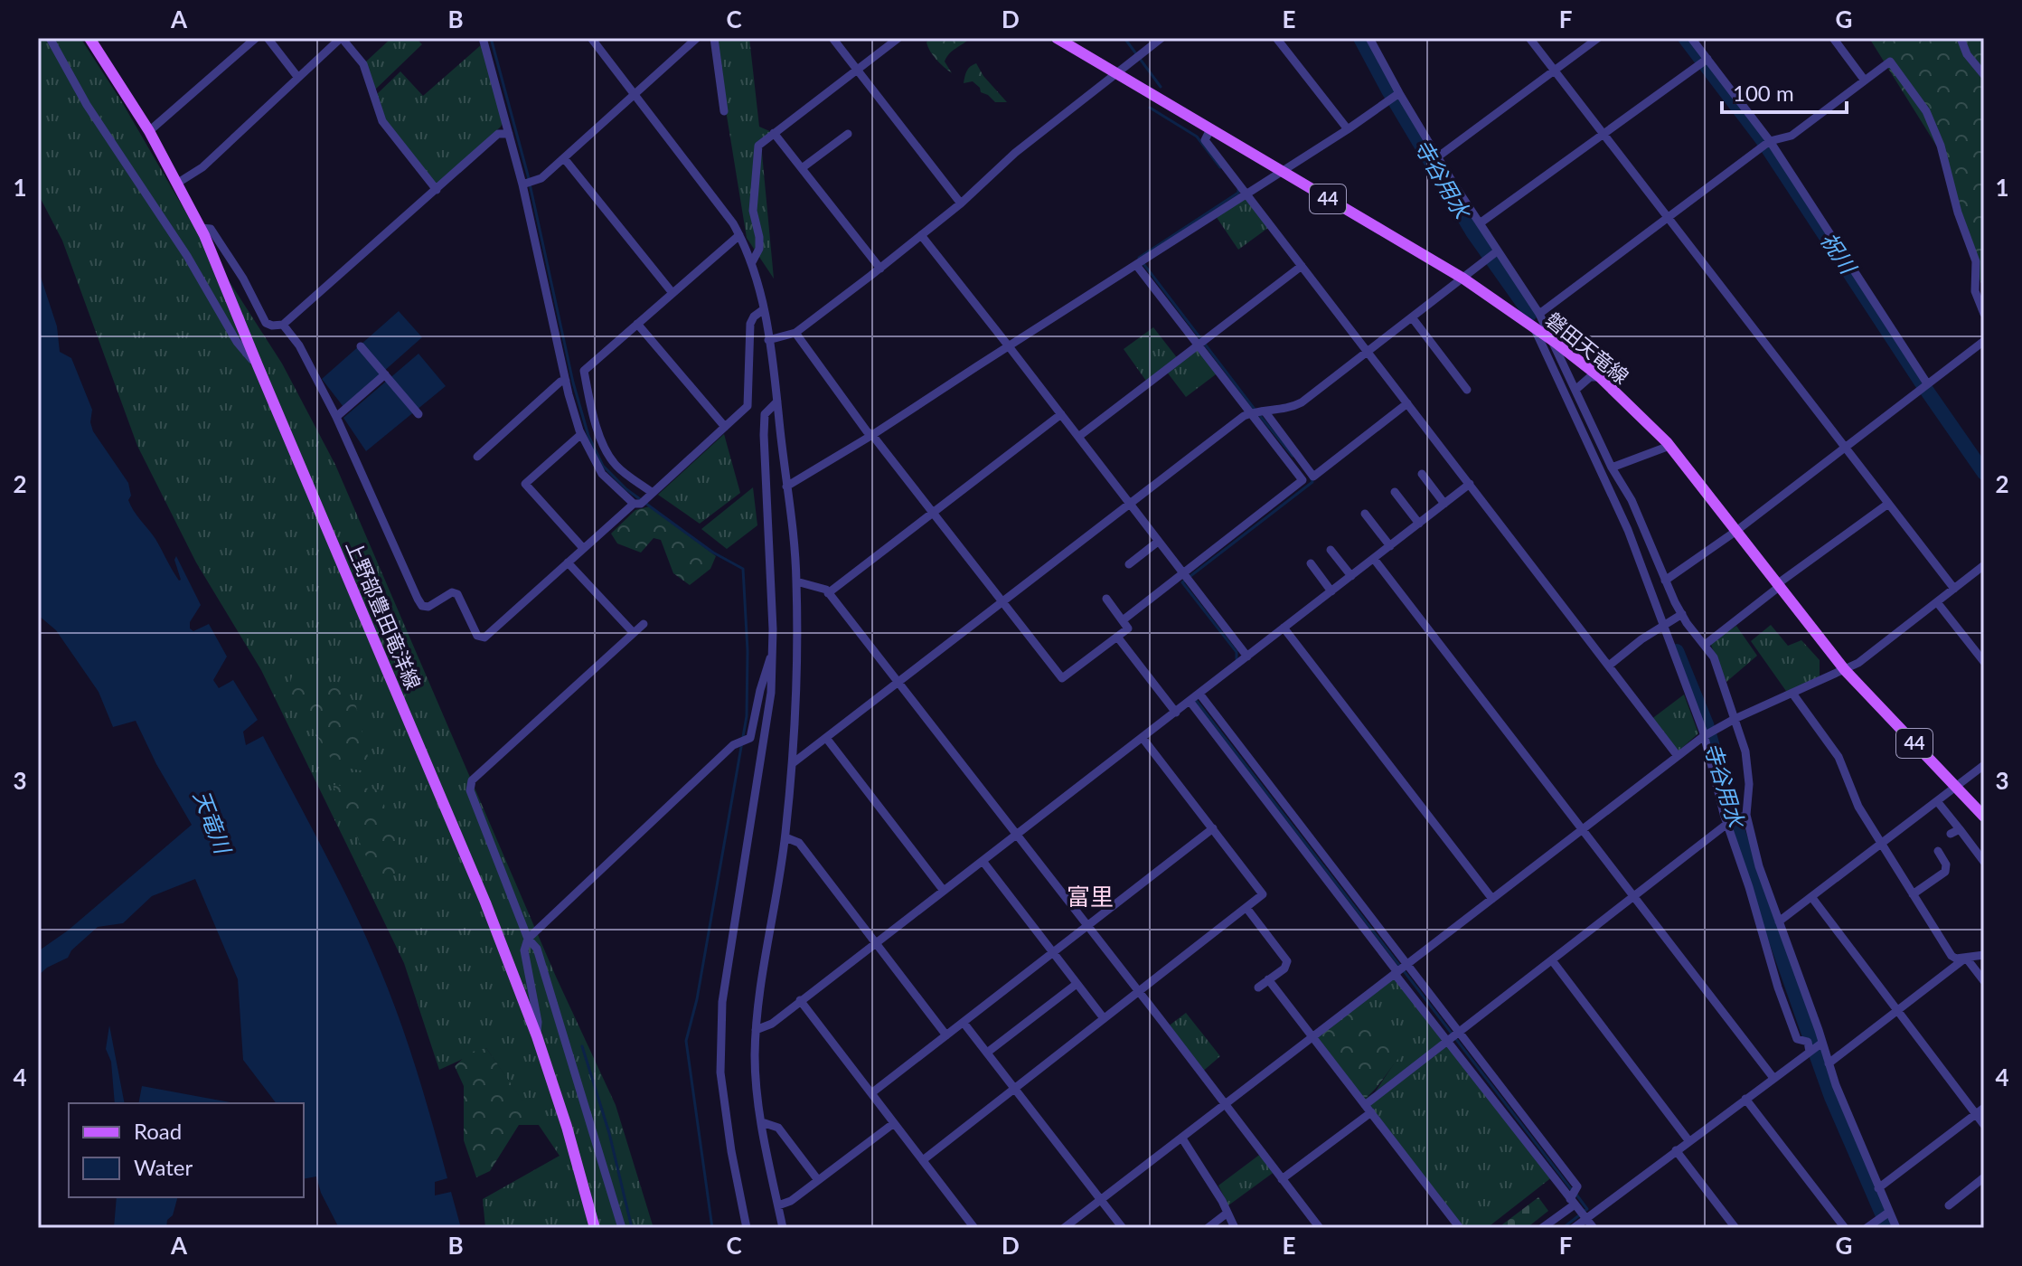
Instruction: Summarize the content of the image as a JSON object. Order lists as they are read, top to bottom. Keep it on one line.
{"streets":{"main road":["44","磐田天竜線","上野部豊田竜洋線"]},"districts":["富里"],"water":["寺谷用水","祝川","天竜川"],"legend":["Road","Water"],"scale_bar":"100 m","grid":{"columns":["A","B","C","D","E","F","G"],"rows":["1","2","3","4"]}}
